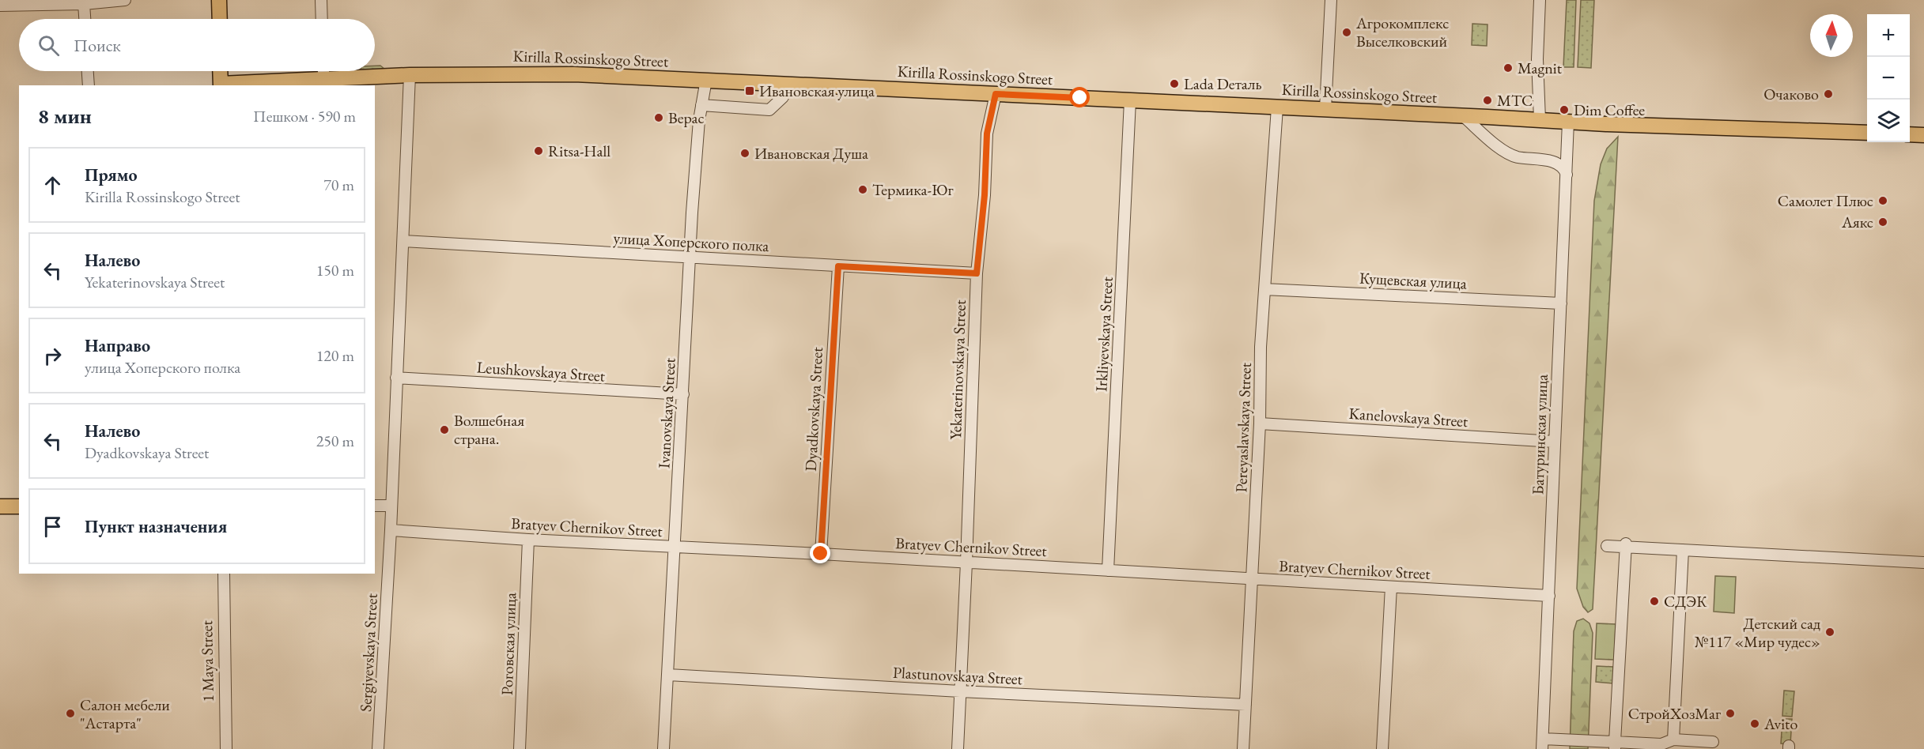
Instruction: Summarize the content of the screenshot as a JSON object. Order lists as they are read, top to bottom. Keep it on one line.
{"streets":{"main road":["Kirilla Rossinskogo Street"],"street":["улица Хоперского полка","Кущевская улица","Irkliyevskaya Street","Yekaterinovskaya Street","Leushkovskaya Street","Dyadkovskaya Street","Ivanovskaya Street","Kanelovskaya Street","Pereyaslavskaya Street","Батуринская улица","Bratyev Chernikov Street","Роговская улица","Sergiyevskaya Street","1 Maya Street","Plastunovskaya Street"]},"crossings":[["Kirilla Rossinskogo Street","Irkliyevskaya Street"],["Kirilla Rossinskogo Street","Yekaterinovskaya Street"],["Kirilla Rossinskogo Street","Ivanovskaya Street"],["Kirilla Rossinskogo Street","Pereyaslavskaya Street"],["Kirilla Rossinskogo Street","Батуринская улица"],["Kirilla Rossinskogo Street","Sergiyevskaya Street"],["улица Хоперского полка","Yekaterinovskaya Street"],["улица Хоперского полка","Dyadkovskaya Street"],["улица Хоперского полка","Ivanovskaya Street"],["улица Хоперского полка","Sergiyevskaya Street"],["Кущевская улица","Pereyaslavskaya Street"],["Кущевская улица","Батуринская улица"],["Irkliyevskaya Street","Bratyev Chernikov Street"],["Yekaterinovskaya Street","Bratyev Chernikov Street"],["Yekaterinovskaya Street","Plastunovskaya Street"],["Leushkovskaya Street","Ivanovskaya Street"],["Leushkovskaya Street","Sergiyevskaya Street"],["Dyadkovskaya Street","Bratyev Chernikov Street"],["Ivanovskaya Street","Bratyev Chernikov Street"],["Ivanovskaya Street","Plastunovskaya Street"],["Kanelovskaya Street","Pereyaslavskaya Street"],["Kanelovskaya Street","Батуринская улица"],["Pereyaslavskaya Street","Bratyev Chernikov Street"],["Pereyaslavskaya Street","Plastunovskaya Street"],["Батуринская улица","Bratyev Chernikov Street"],["Bratyev Chernikov Street","Роговская улица"],["Bratyev Chernikov Street","Sergiyevskaya Street"]],"places":{"other":["Агрокомплекс Выселковский","Magnit","Lada Dеталь","Очаково","МТС","Dim Coffee","Верас","Ritsa-Hall","Ивановская Душа","Термика-Юг","Самолет Плюс","Аякс","Волшебная страна.","СДЭК","Детский сад №117 «Мир чудес»","Салон мебели \"Астарта\"","СтройХозМаг","Avito"],"transit":["Ивановская улица"]},"north":"top","page":{"map_buttons":["+","−"],"search":"Поиск","heading":["8 мин","Пешком · 590 m"],"list":[["Прямо","Kirilla Rossinskogo Street","70 m"],["Налево","Yekaterinovskaya Street","150 m"],["Направо","улица Хоперского полка","120 m"],["Налево","Dyadkovskaya Street","250 m"],"Пункт назначения"]}}
